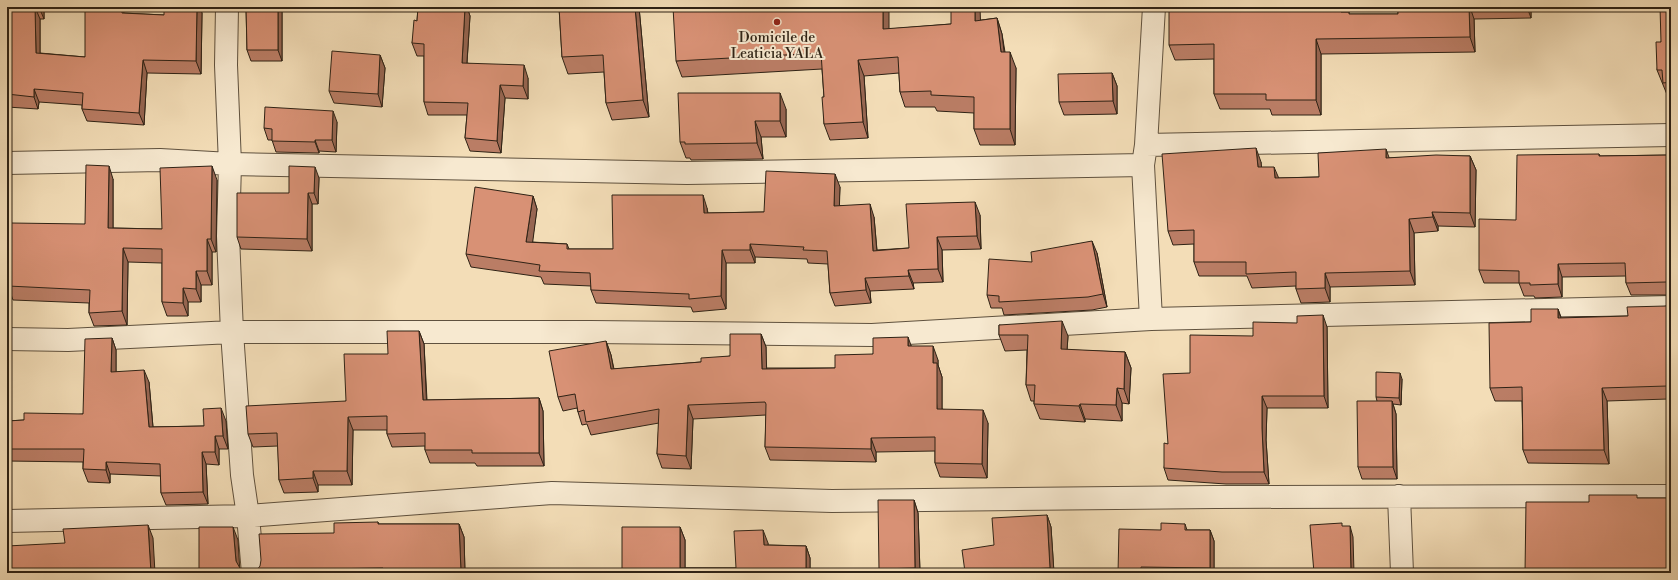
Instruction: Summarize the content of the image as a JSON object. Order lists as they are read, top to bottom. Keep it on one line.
{"places":["Domicile de Leaticia YALA"]}
